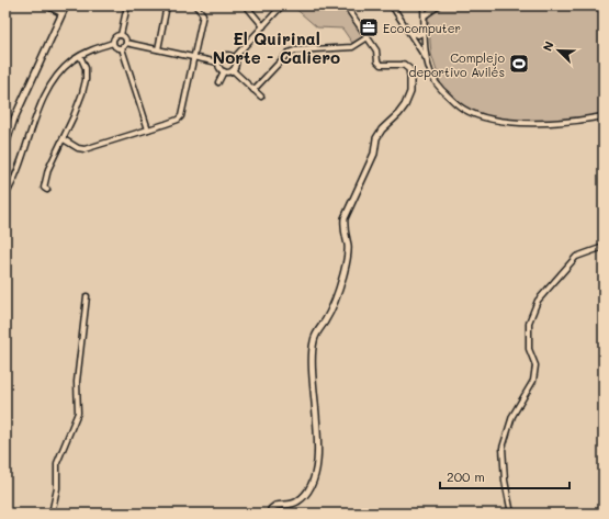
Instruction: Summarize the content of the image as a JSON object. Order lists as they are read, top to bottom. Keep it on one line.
{"districts":["El Quirinal Norte - Caliero"],"places":{"office":["Ecocomputer"],"sports":["Complejo deportivo Avilés"]},"scale_bar":"200 m","north":"top left"}
